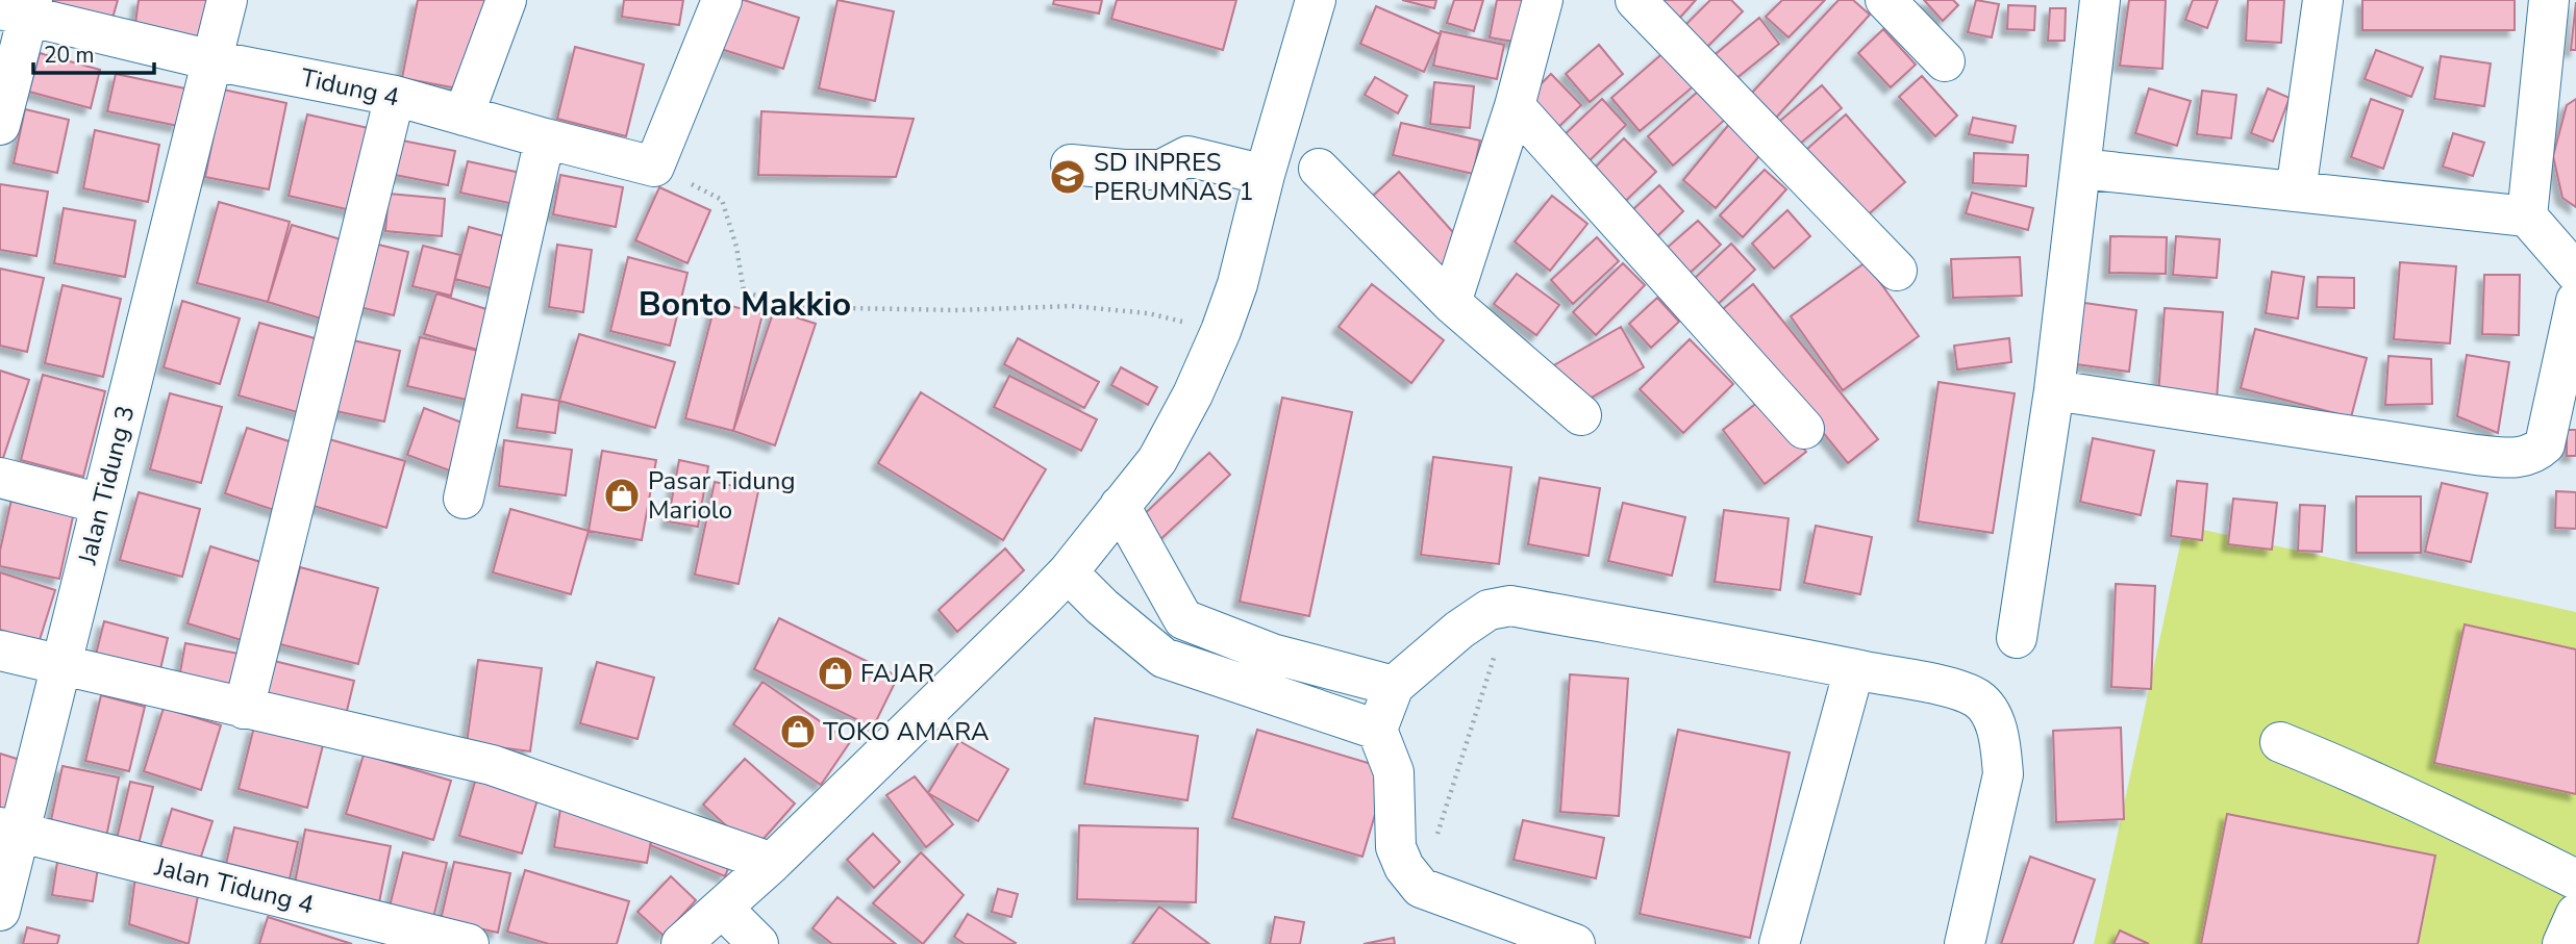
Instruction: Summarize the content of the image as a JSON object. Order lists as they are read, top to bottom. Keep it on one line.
{"streets":{"street":["Tidung 4","Jalan Tidung 3","Jalan Tidung 4"]},"crossings":[["Tidung 4","Jalan Tidung 3"],["Jalan Tidung 3","Jalan Tidung 4"]],"districts":["Bonto Makkio"],"places":{"school or university":["SD INPRES PERUMNAS 1"],"shop":["Pasar Tidung Mariolo","FAJAR","TOKO AMARA"]},"scale_bar":"20 m"}
